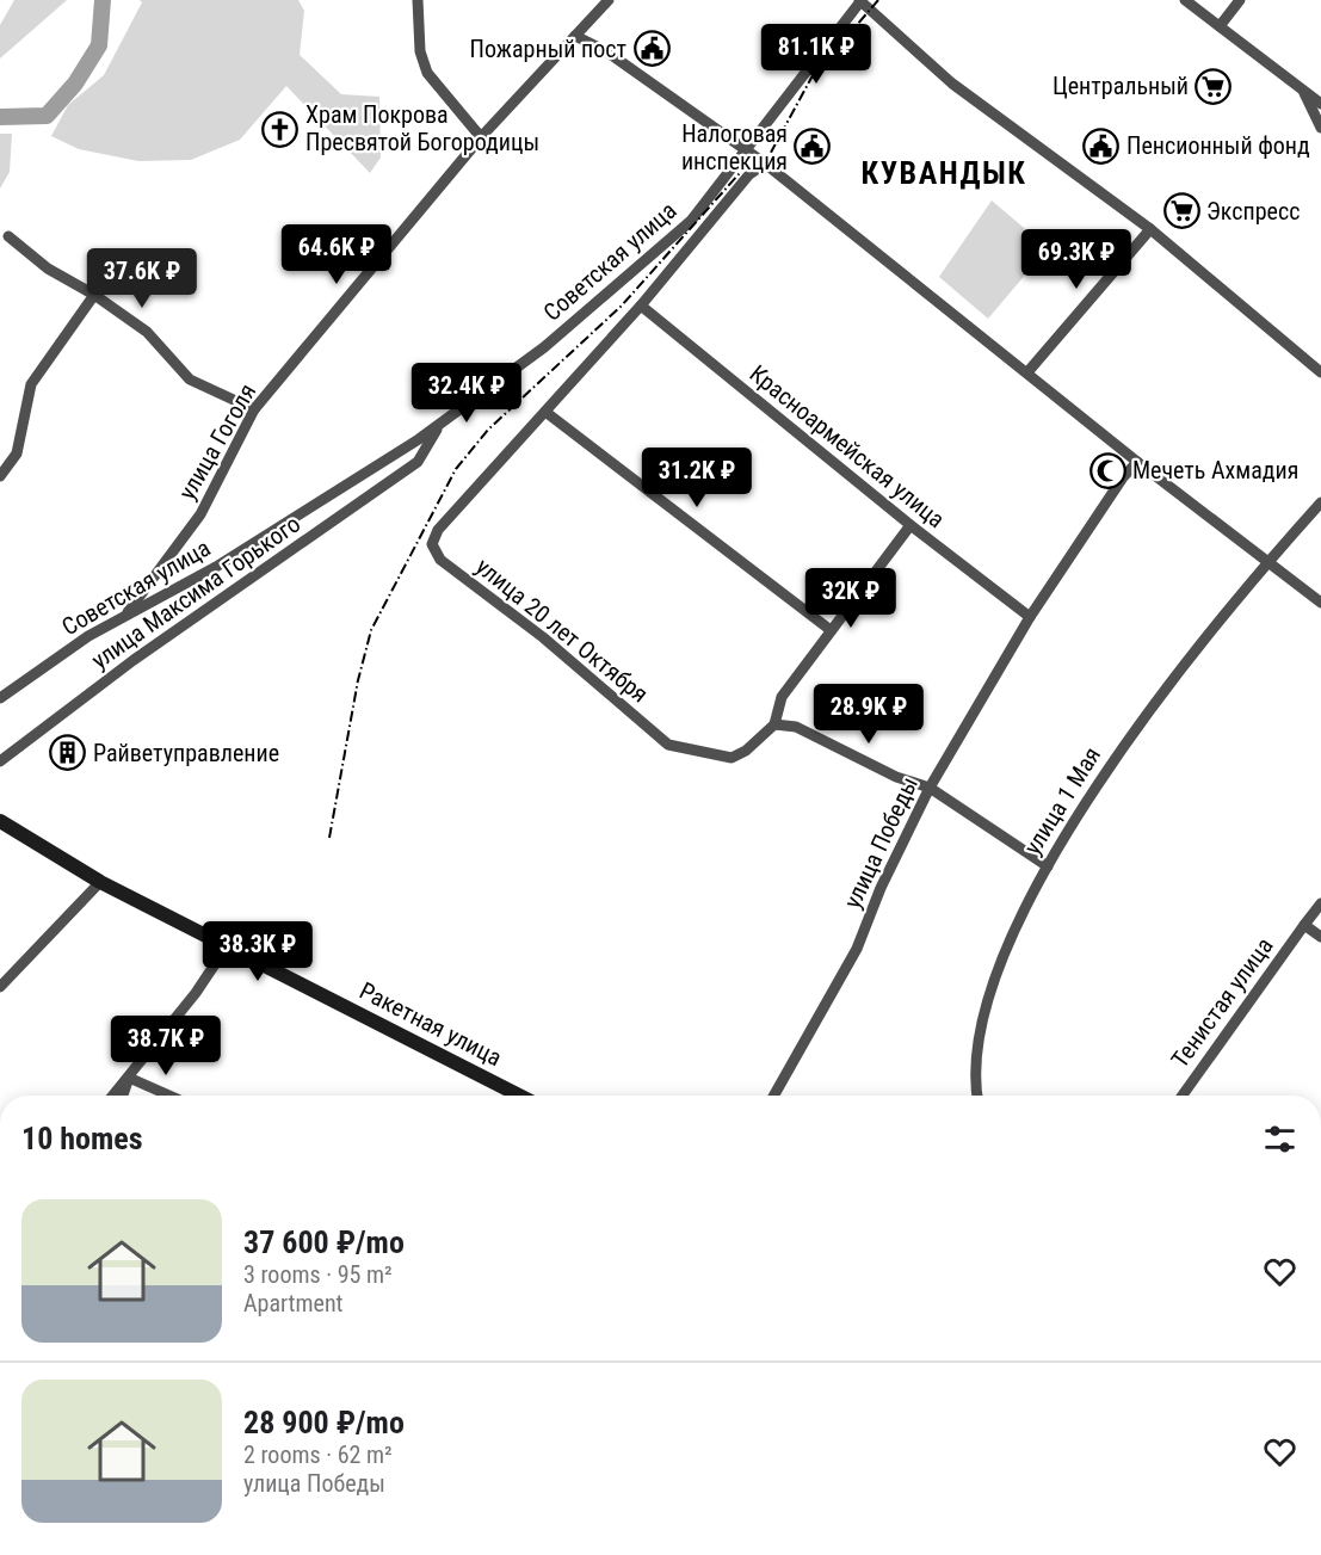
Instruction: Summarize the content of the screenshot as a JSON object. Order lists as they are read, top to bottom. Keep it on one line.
{"streets":{"main road":["Ракетная улица"],"street":["Советская улица","улица Гоголя","Красноармейская улица","улица Максима Горького","улица 20 лет Октября","улица 1 Мая","улица Победы","Тенистая улица"]},"crossings":[["Советская улица","улица Гоголя"],["Советская улица","улица Максима Горького"],["Красноармейская улица","улица Победы"]],"districts":["КУВАНДЫК"],"places":{"public building":["Пожарный пост","Пенсионный фонд","Налоговая инспекция"],"supermarket":["Центральный","Экспресс"],"church":["Храм Покрова Пресвятой Богородицы"],"mosque":["Мечеть Ахмадия"],"building":["Райветуправление"]},"page":{"price":["81.1K ₽","64.6K ₽","69.3K ₽","37.6K ₽","32.4K ₽","31.2K ₽","32K ₽","28.9K ₽","38.3K ₽","38.7K ₽"],"heading":"10 homes","list":[{"name":"37 600 ₽/mo","note":"3 rooms · 95 m² · Apartment"},{"name":"28 900 ₽/mo","note":"2 rooms · 62 m² · улица Победы"}]}}
